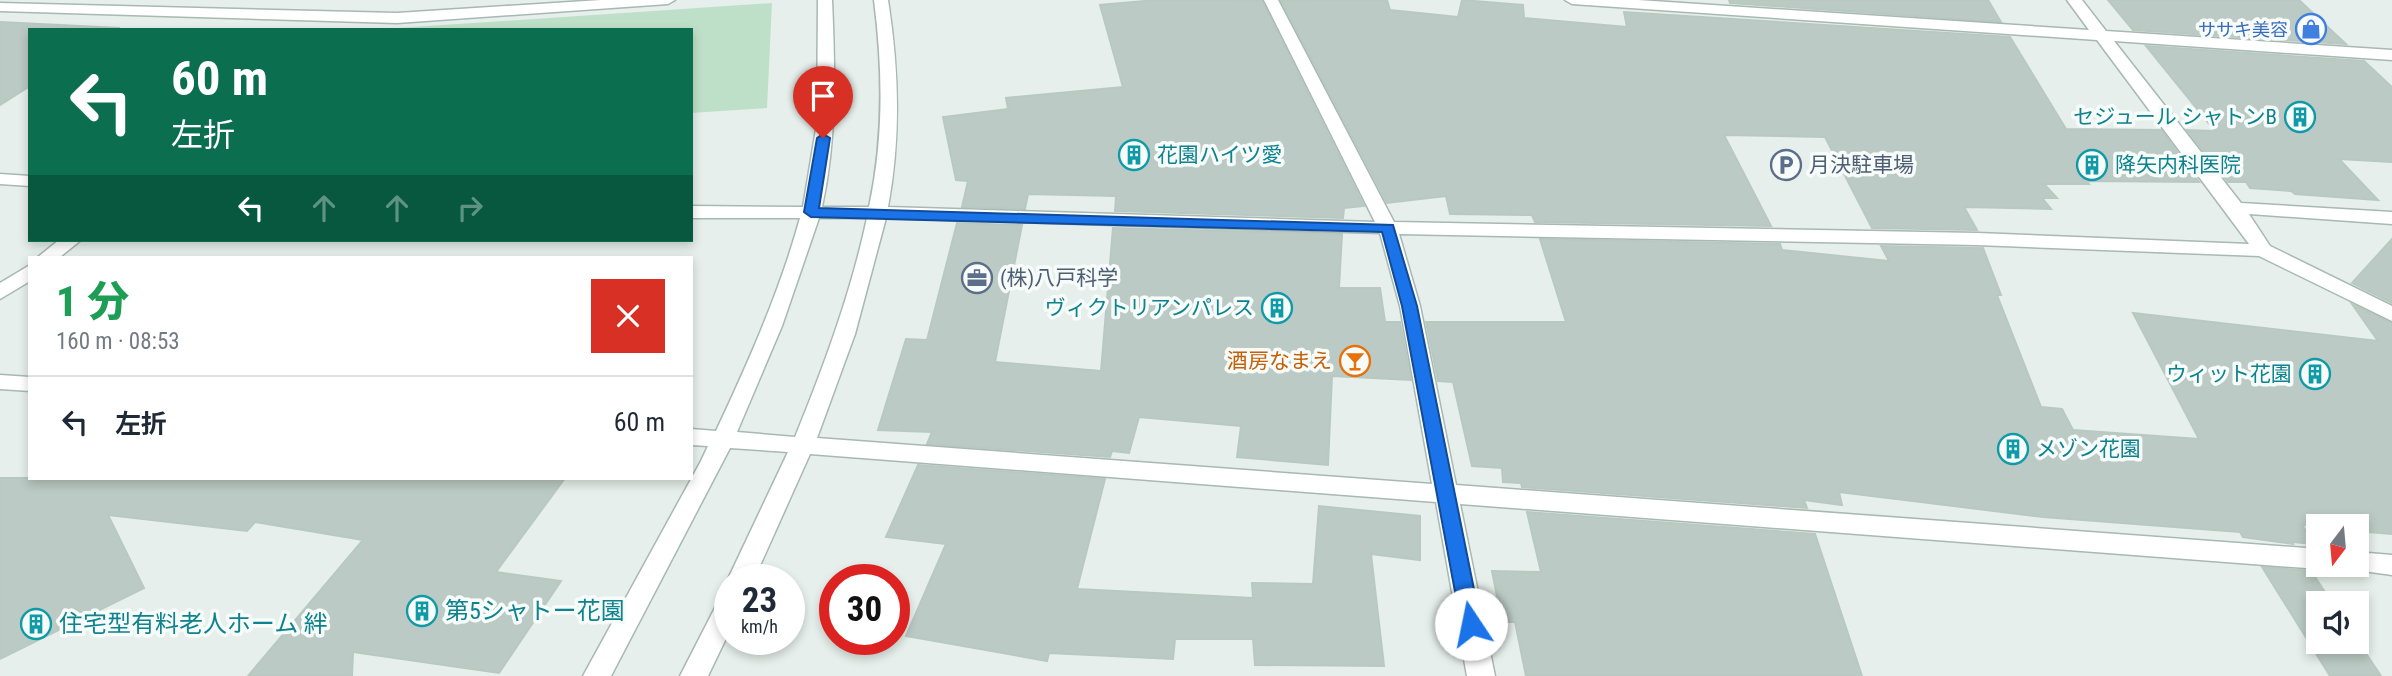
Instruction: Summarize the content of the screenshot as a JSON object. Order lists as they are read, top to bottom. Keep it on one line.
{"places":{"shop":["ササキ美容"],"building":["セジュール シャトンB","花園ハイツ愛","降矢内科医院","ヴィクトリアンパレス","ウィット花園","メゾン花園","第5シャトー花園","住宅型有料老人ホーム 絆"],"parking":["月決駐車場"],"office":["(株)八戸科学"],"bar":["酒房なまえ"]},"north":"bottom","page":{"turn":["60 m","左折"],"heading":["1 分","160 m · 08:53"],"list":[{"name":"左折","value":"60 m"}],"speed":"23 km/h","limit":"30"}}
